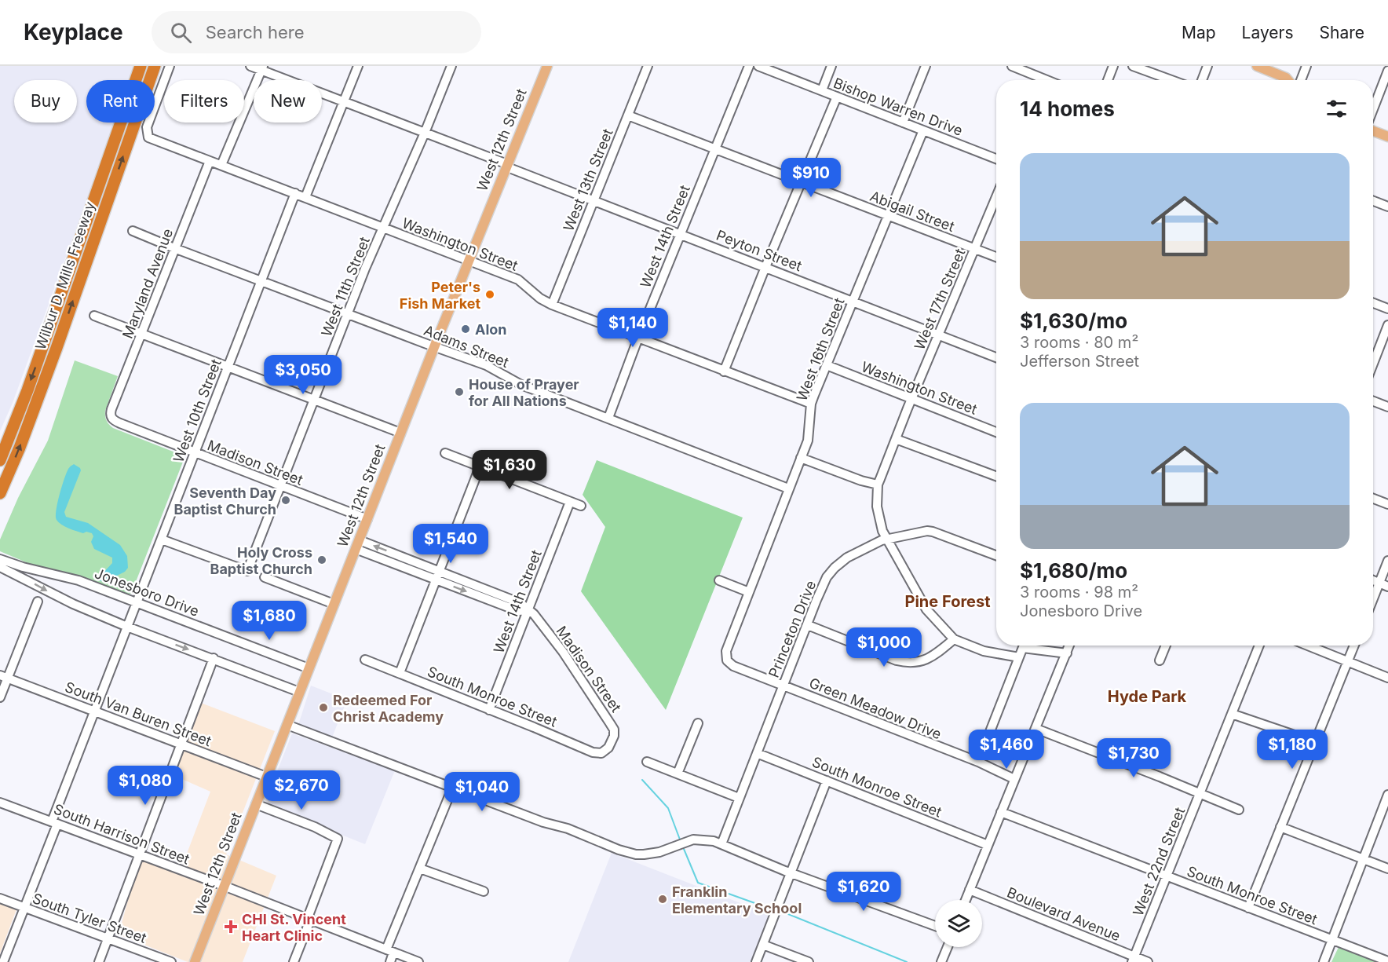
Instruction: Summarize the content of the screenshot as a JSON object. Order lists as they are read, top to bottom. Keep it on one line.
{"streets":{"highway":["Wilbur D. Mills Freeway"],"main road":["West 12th Street"],"street":["Bishop Warren Drive","West 13th Street","Abigail Street","West 14th Street","Washington Street","Peyton Street","Maryland Avenue","West 11th Street","West 17th Street","Adams Street","West 16th Street","West 10th Street","Madison Street","Jonesboro Drive","Princeton Drive","South Monroe Street","Green Meadow Drive","South Van Buren Street","South Harrison Street","West 22nd Street","Boulevard Avenue","South Tyler Street"]},"crossings":[["Bishop Warren Drive","West 16th Street"],["West 12th Street","Washington Street"],["West 12th Street","Peyton Street"],["West 12th Street","Adams Street"],["West 12th Street","Madison Street"],["West 12th Street","Jonesboro Drive"],["West 12th Street","South Van Buren Street"],["West 12th Street","South Harrison Street"],["West 13th Street","Abigail Street"],["West 13th Street","Washington Street"],["West 13th Street","Peyton Street"],["Abigail Street","West 14th Street"],["Abigail Street","West 17th Street"],["Abigail Street","West 16th Street"],["West 14th Street","Washington Street"],["West 14th Street","Peyton Street"],["West 14th Street","Adams Street"],["West 14th Street","Madison Street"],["West 14th Street","South Monroe Street"],["Washington Street","Maryland Avenue"],["Washington Street","West 11th Street"],["Washington Street","West 17th Street"],["Washington Street","West 16th Street"],["Washington Street","West 10th Street"],["Peyton Street","West 11th Street"],["Peyton Street","West 17th Street"],["Peyton Street","West 16th Street"],["Maryland Avenue","Adams Street"],["Maryland Avenue","Madison Street"],["West 11th Street","Adams Street"],["West 11th Street","West 10th Street"],["West 11th Street","Madison Street"],["Adams Street","West 16th Street"],["Adams Street","West 10th Street"],["West 16th Street","Green Meadow Drive"],["West 10th Street","Madison Street"],["West 10th Street","Jonesboro Drive"],["West 10th Street","South Van Buren Street"],["West 10th Street","South Harrison Street"],["West 10th Street","South Tyler Street"],["Madison Street","South Monroe Street"],["Princeton Drive","South Monroe Street"],["Princeton Drive","Green Meadow Drive"],["South Monroe Street","West 22nd Street"],["West 22nd Street","Boulevard Avenue"]],"districts":["Pine Forest","Hyde Park"],"places":{"other":["Peter's Fish Market","Alon","House of Prayer for All Nations","Seventh Day Baptist Church","Holy Cross Baptist Church","Redeemed For Christ Academy","Franklin Elementary School"],"health":["CHI St. Vincent Heart Clinic"]},"page":{"header":"Keyplace","search":"Search here","nav":["Map","Layers","Share"],"chip":["Buy","Rent","Filters","New"],"heading":"14 homes","list":[{"name":"$1,630/mo","note":"3 rooms · 80 m² · Jefferson Street"},{"name":"$1,680/mo","note":"3 rooms · 98 m² · Jonesboro Drive"}],"price":["$910","$1,140","$3,050","$1,630","$1,540","$1,680","$1,000","$1,460","$1,180","$1,730","$1,080","$2,670","$1,040","$1,620"]}}
